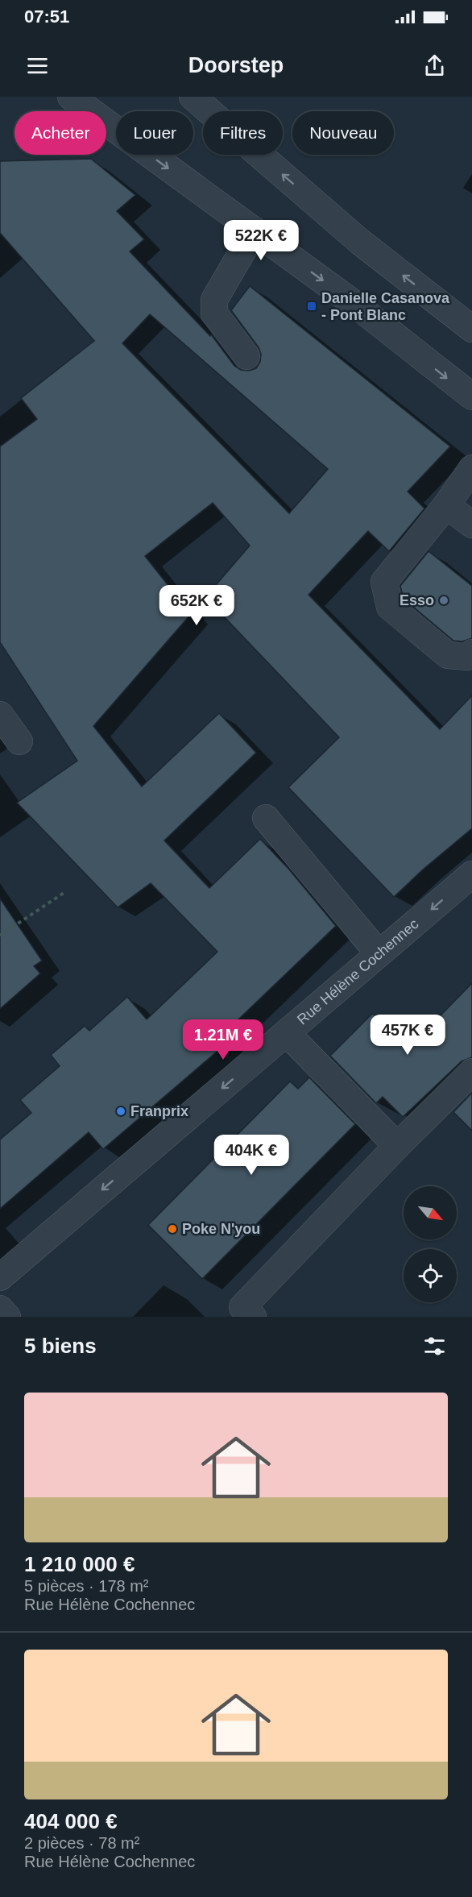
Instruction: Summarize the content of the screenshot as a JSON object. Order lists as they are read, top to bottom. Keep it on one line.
{"streets":{"street":["Rue Hélène Cochennec"]},"places":{"transit":["Danielle Casanova - Pont Blanc"],"other":["Esso","Franprix","Poke N'you"]},"north":"bottom right","page":{"status":"07:51","header":"Doorstep","chip":["Acheter","Louer","Filtres","Nouveau"],"price":["522K €","652K €","457K €","1.21M €","404K €"],"heading":"5 biens","list":[{"name":"1 210 000 €","note":"5 pièces · 178 m² · Rue Hélène Cochennec"},{"name":"404 000 €","note":"2 pièces · 78 m² · Rue Hélène Cochennec"}]}}
